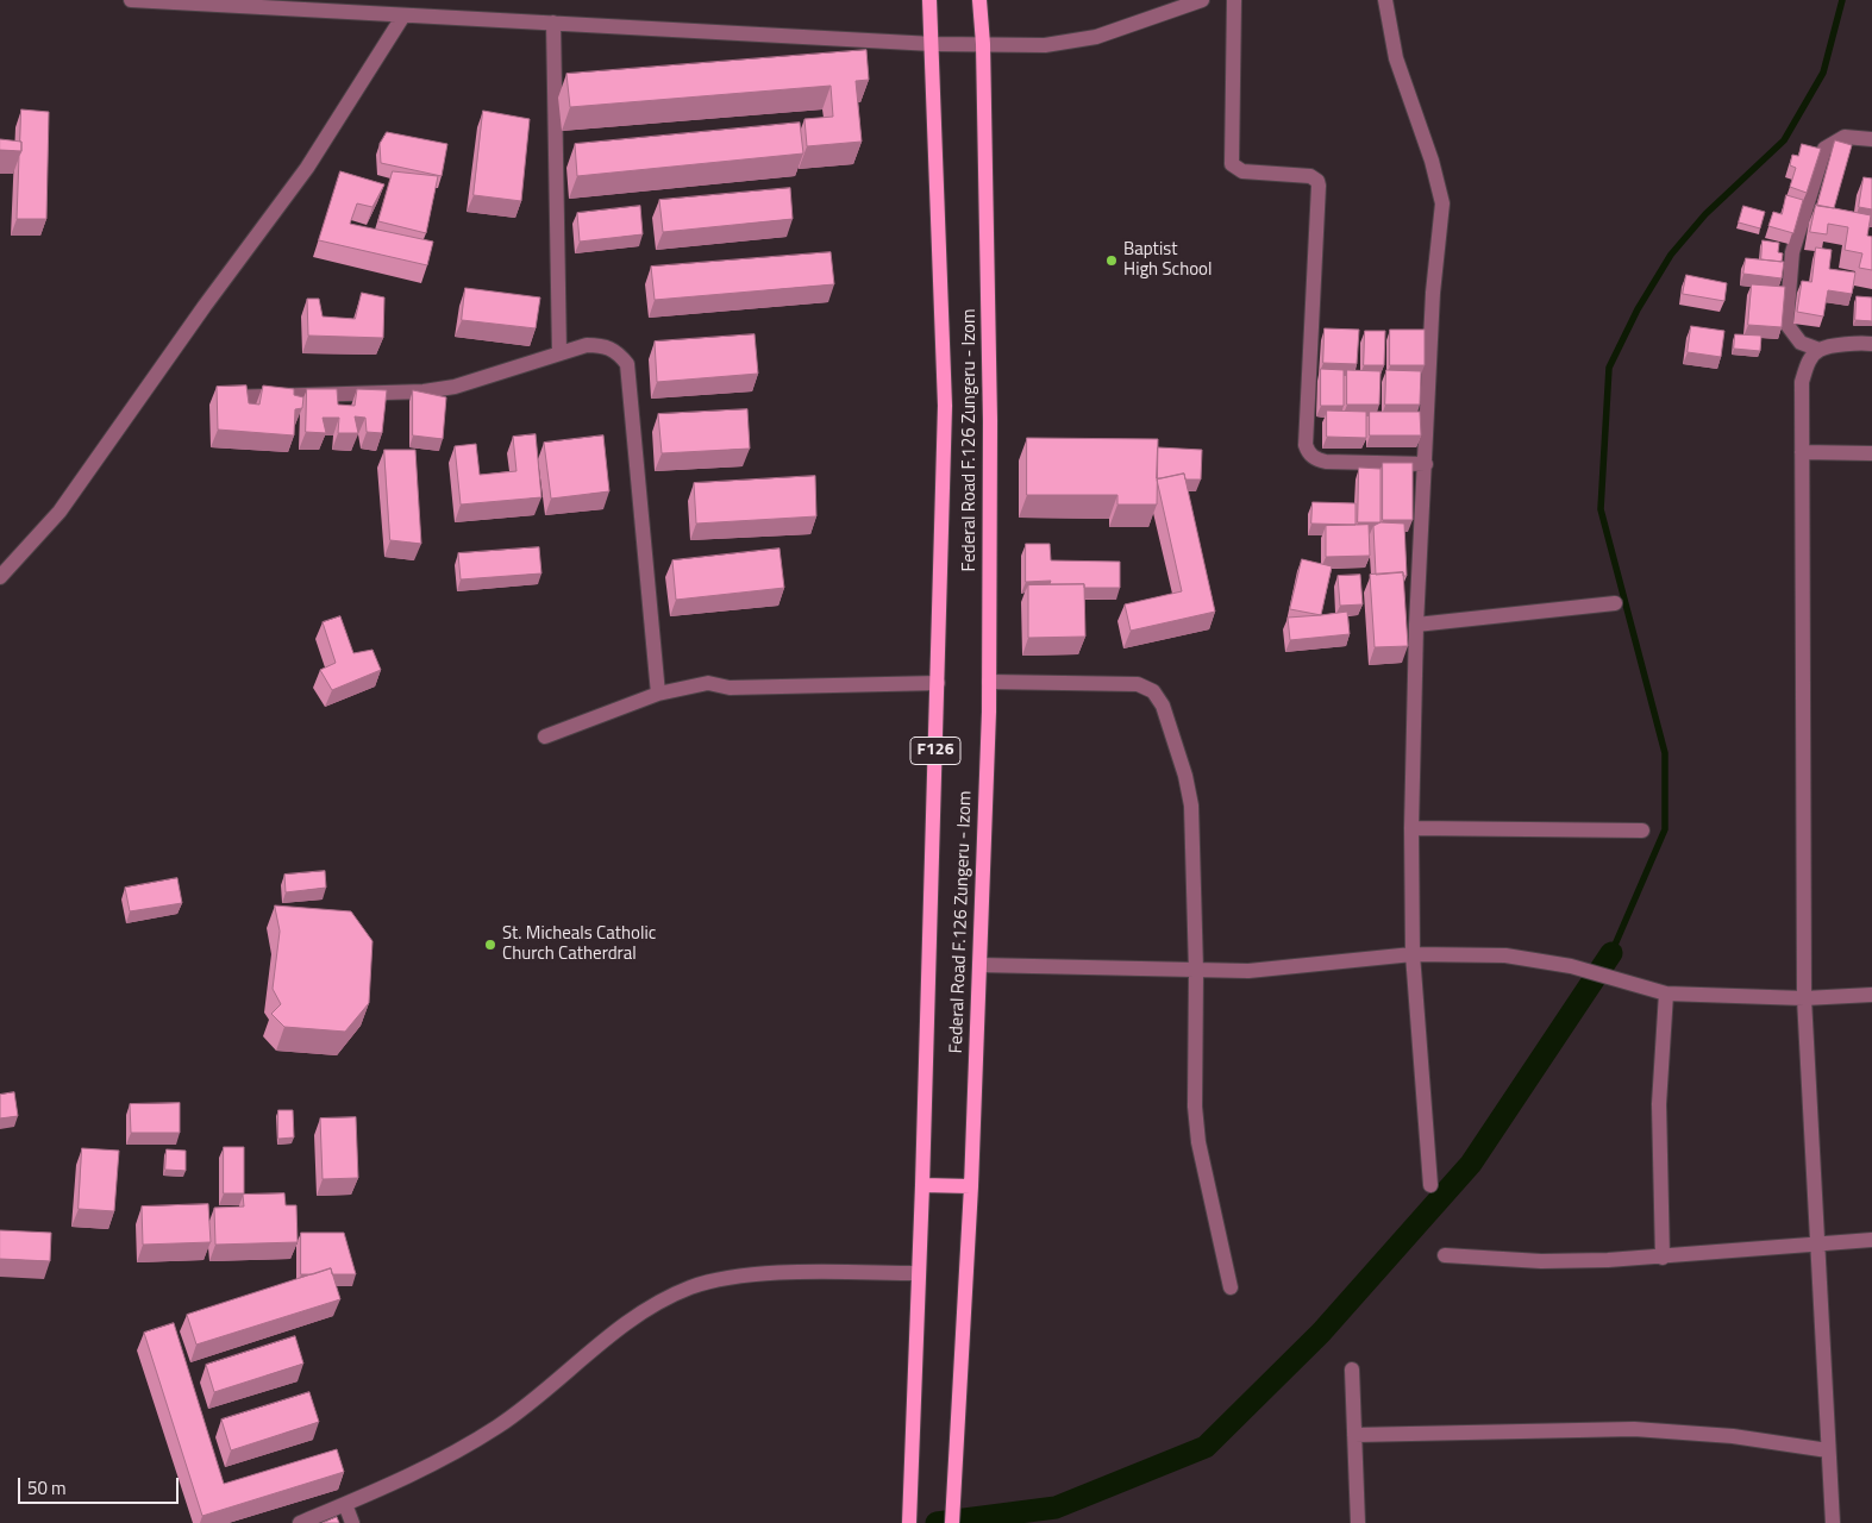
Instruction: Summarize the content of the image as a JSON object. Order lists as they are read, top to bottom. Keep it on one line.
{"streets":{"main road":["Federal Road F.126 Zungeru - Izom","F126"]},"places":["Baptist High School","St. Micheals Catholic Church Catherdral"],"scale_bar":"50 m"}
